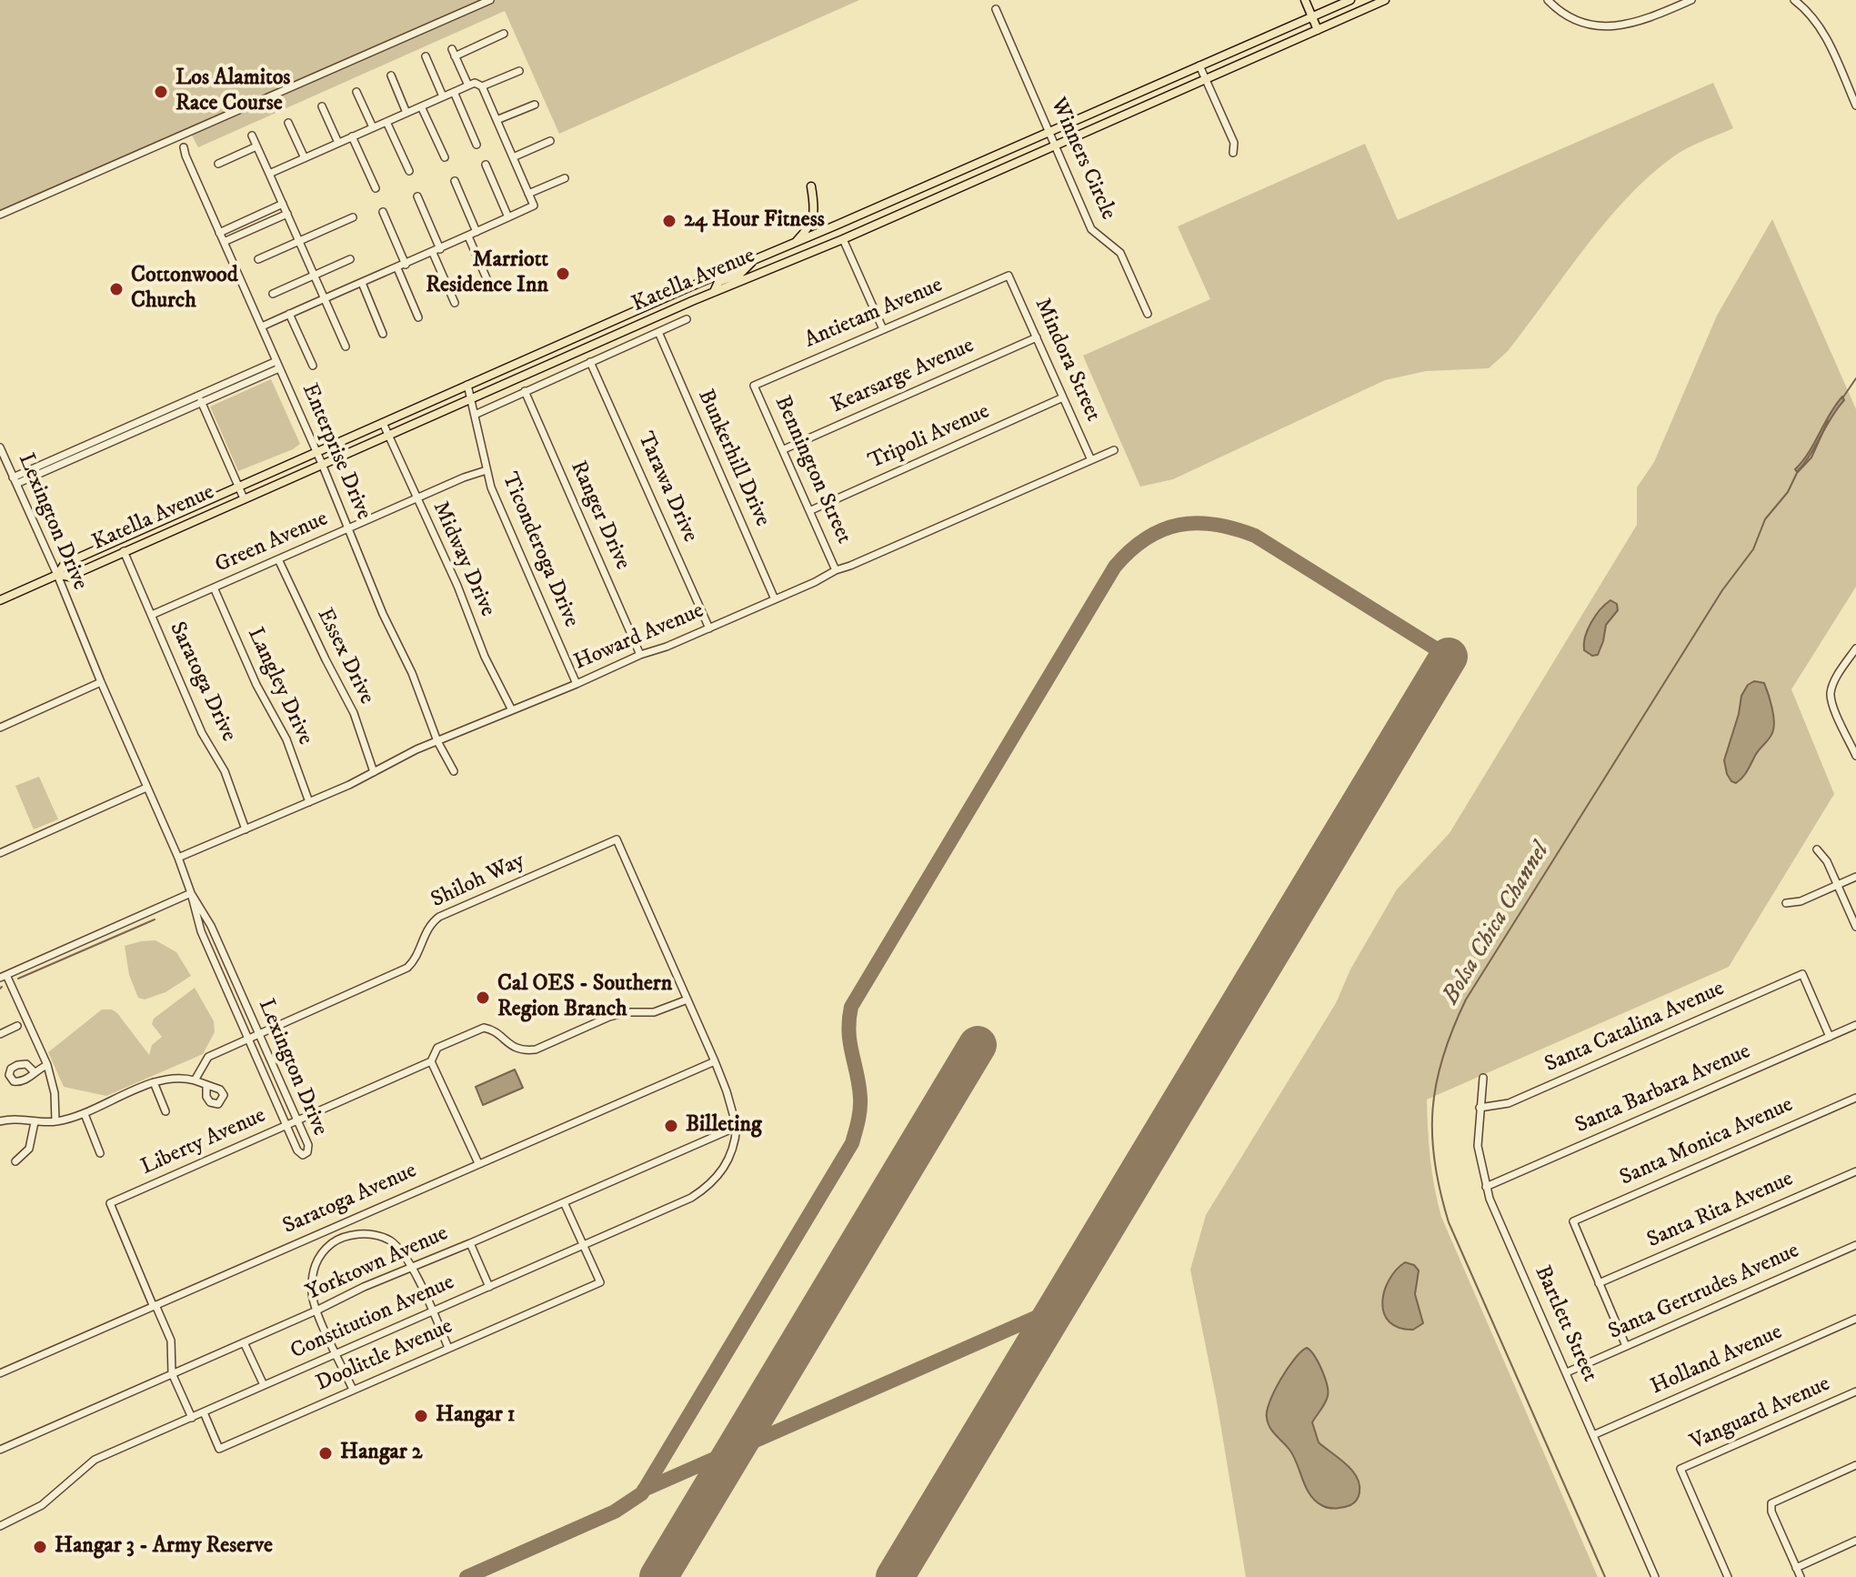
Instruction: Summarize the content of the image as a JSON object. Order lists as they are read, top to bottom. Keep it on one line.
{"streets":{"main road":["Katella Avenue"],"street":["Winners Circle","Antietam Avenue","Mindora Street","Kearsarge Avenue","Tripoli Avenue","Enterprise Drive","Bunkerhill Drive","Bennington Street","Tarawa Drive","Ranger Drive","Lexington Drive","Green Avenue","Ticonderoga Drive","Midway Drive","Howard Avenue","Essex Drive","Saratoga Drive","Langley Drive","Shiloh Way","Santa Catalina Avenue","Santa Barbara Avenue","Liberty Avenue","Santa Monica Avenue","Saratoga Avenue","Santa Rita Avenue","Yorktown Avenue","Santa Gertrudes Avenue","Constitution Avenue","Bartlett Street","Doolittle Avenue","Holland Avenue","Vanguard Avenue"]},"crossings":[["Winners Circle","Katella Avenue"],["Katella Avenue","Enterprise Drive"],["Katella Avenue","Lexington Drive"],["Katella Avenue","Ticonderoga Drive"],["Katella Avenue","Midway Drive"],["Katella Avenue","Saratoga Drive"],["Antietam Avenue","Mindora Street"],["Antietam Avenue","Bennington Street"],["Mindora Street","Kearsarge Avenue"],["Mindora Street","Tripoli Avenue"],["Mindora Street","Howard Avenue"],["Kearsarge Avenue","Bennington Street"],["Tripoli Avenue","Bennington Street"],["Enterprise Drive","Green Avenue"],["Enterprise Drive","Howard Avenue"],["Bunkerhill Drive","Howard Avenue"],["Bennington Street","Howard Avenue"],["Tarawa Drive","Howard Avenue"],["Ranger Drive","Howard Avenue"],["Lexington Drive","Howard Avenue"],["Lexington Drive","Shiloh Way"],["Lexington Drive","Liberty Avenue"],["Green Avenue","Ticonderoga Drive"],["Green Avenue","Midway Drive"],["Green Avenue","Essex Drive"],["Green Avenue","Saratoga Drive"],["Green Avenue","Langley Drive"],["Ticonderoga Drive","Howard Avenue"],["Midway Drive","Howard Avenue"],["Howard Avenue","Essex Drive"],["Howard Avenue","Saratoga Drive"],["Howard Avenue","Langley Drive"],["Shiloh Way","Liberty Avenue"],["Shiloh Way","Saratoga Avenue"],["Shiloh Way","Yorktown Avenue"],["Shiloh Way","Constitution Avenue"],["Santa Catalina Avenue","Santa Barbara Avenue"],["Santa Catalina Avenue","Bartlett Street"],["Santa Barbara Avenue","Bartlett Street"],["Liberty Avenue","Saratoga Avenue"],["Santa Monica Avenue","Santa Rita Avenue"],["Yorktown Avenue","Constitution Avenue"],["Santa Gertrudes Avenue","Bartlett Street"],["Constitution Avenue","Doolittle Avenue"],["Bartlett Street","Holland Avenue"]],"water":["Bolsa Chica Channel"],"places":["Los Alamitos Race Course","24 Hour Fitness","Marriott Residence Inn","Cottonwood Church","Cal OES - Southern Region Branch","Billeting","Hangar 1","Hangar 2","Hangar 3 - Army Reserve"]}
